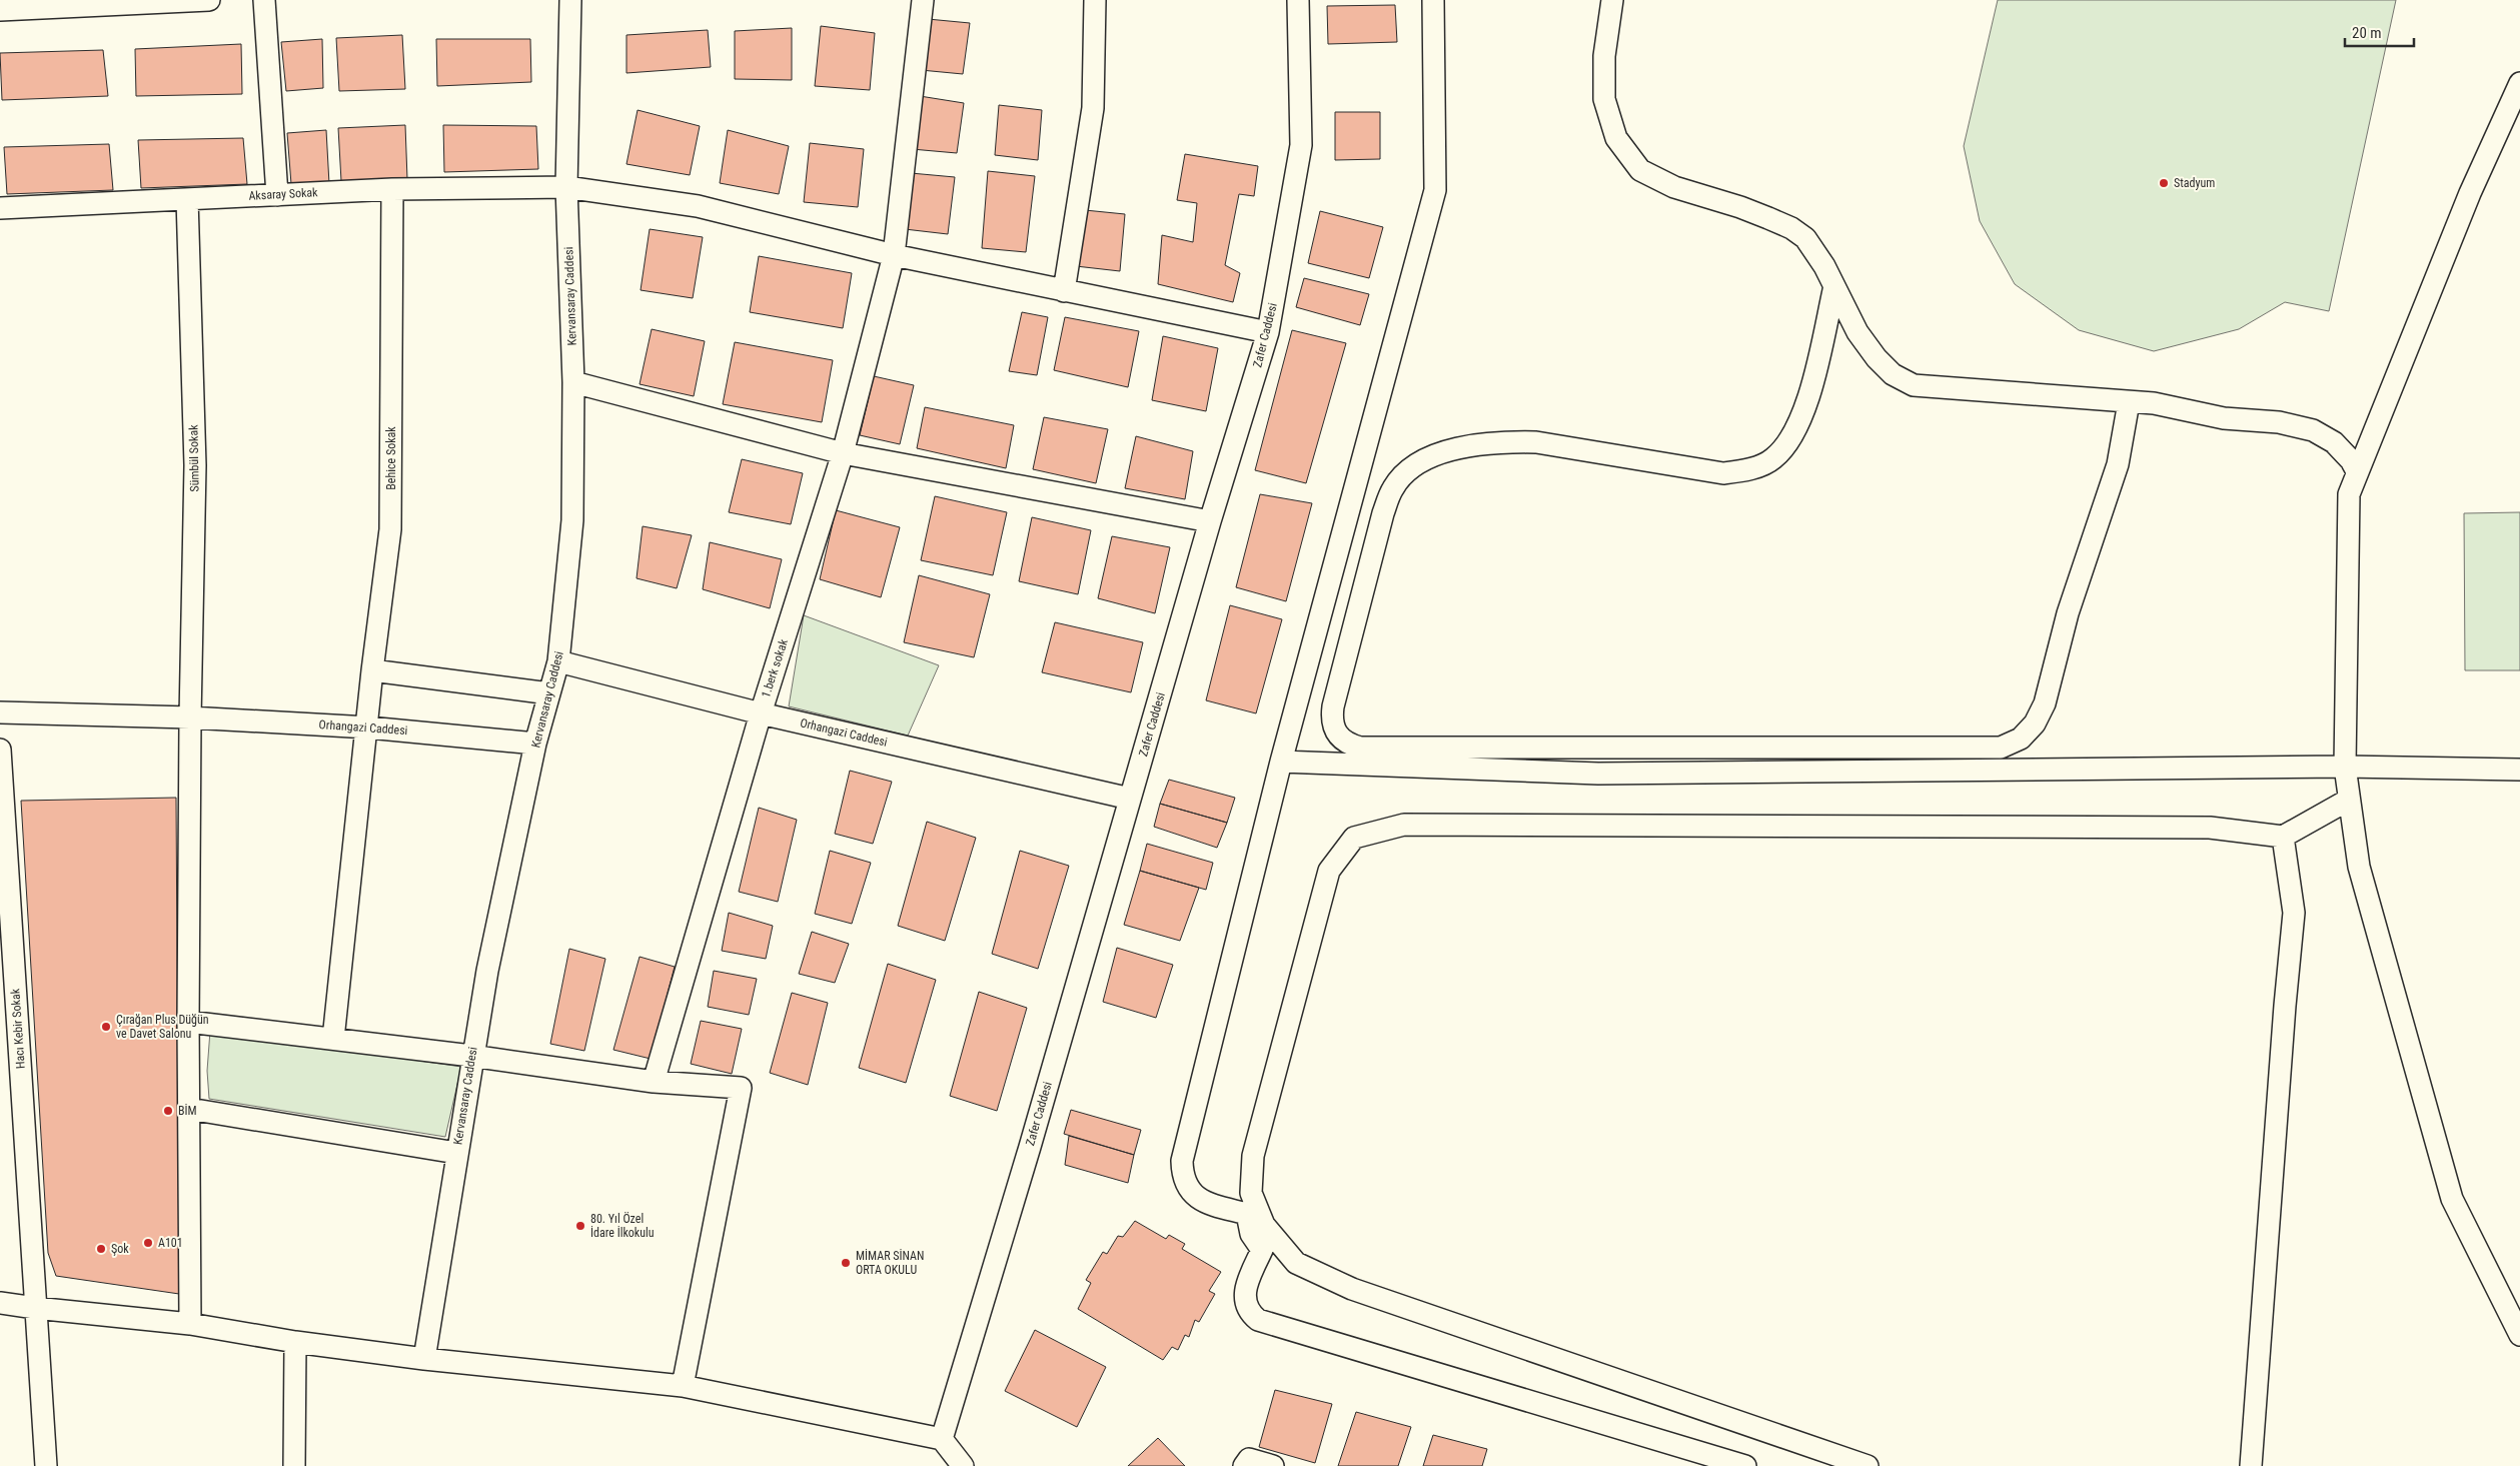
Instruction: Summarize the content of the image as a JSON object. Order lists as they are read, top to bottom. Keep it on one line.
{"streets":{"street":["Aksaray Sokak","Kervansaray Caddesi","Zafer Caddesi","Sümbül Sokak","Behice Sokak","1.berk sokak","Orhangazi Caddesi","Hacı Kebir Sokak"]},"crossings":[["Aksaray Sokak","Kervansaray Caddesi"],["Aksaray Sokak","Zafer Caddesi"],["Aksaray Sokak","Sümbül Sokak"],["Aksaray Sokak","Behice Sokak"],["Aksaray Sokak","1.berk sokak"],["Kervansaray Caddesi","Orhangazi Caddesi"],["Zafer Caddesi","Orhangazi Caddesi"],["Sümbül Sokak","Orhangazi Caddesi"],["Behice Sokak","Orhangazi Caddesi"],["1.berk sokak","Orhangazi Caddesi"]],"places":["Stadyum","Çırağan Plus Düğün ve Davet Salonu","BİM","80. Yıl Özel İdare İlkokulu","A101","Şok","MİMAR SİNAN ORTA OKULU"],"scale_bar":"20 m"}
